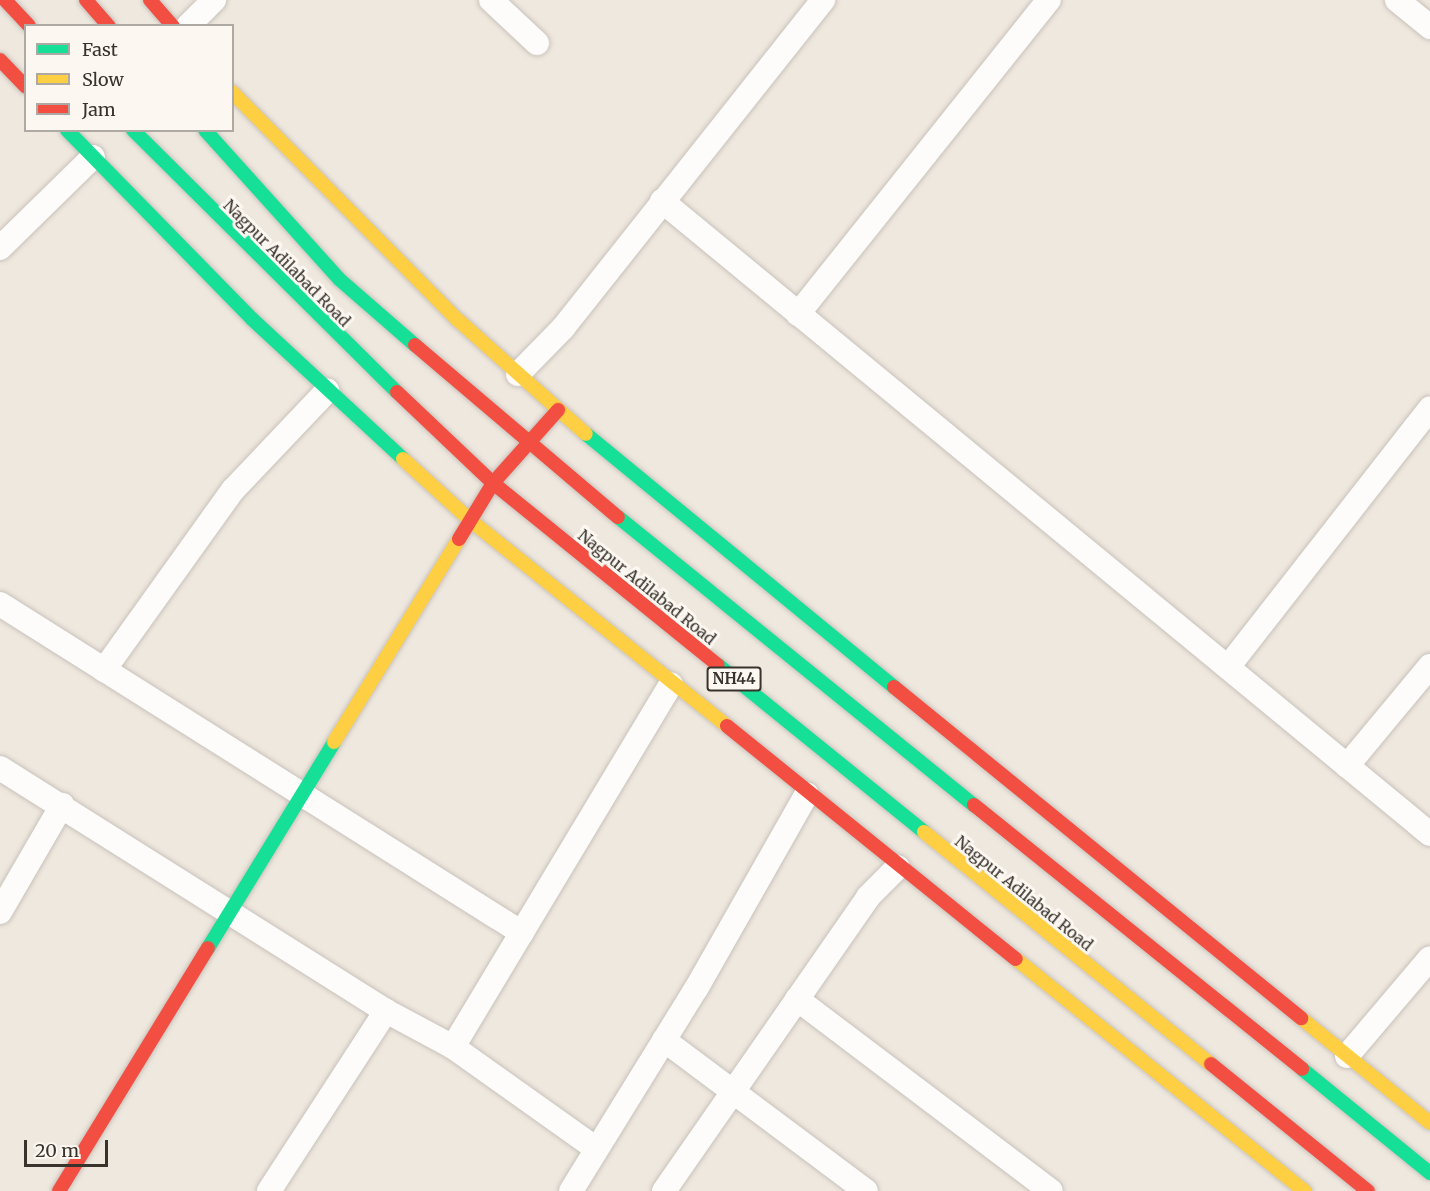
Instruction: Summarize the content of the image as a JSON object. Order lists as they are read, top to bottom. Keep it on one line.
{"streets":{"main road":["Nagpur Adilabad Road","NH44"]},"legend":["Fast","Slow","Jam"],"scale_bar":"20 m"}
